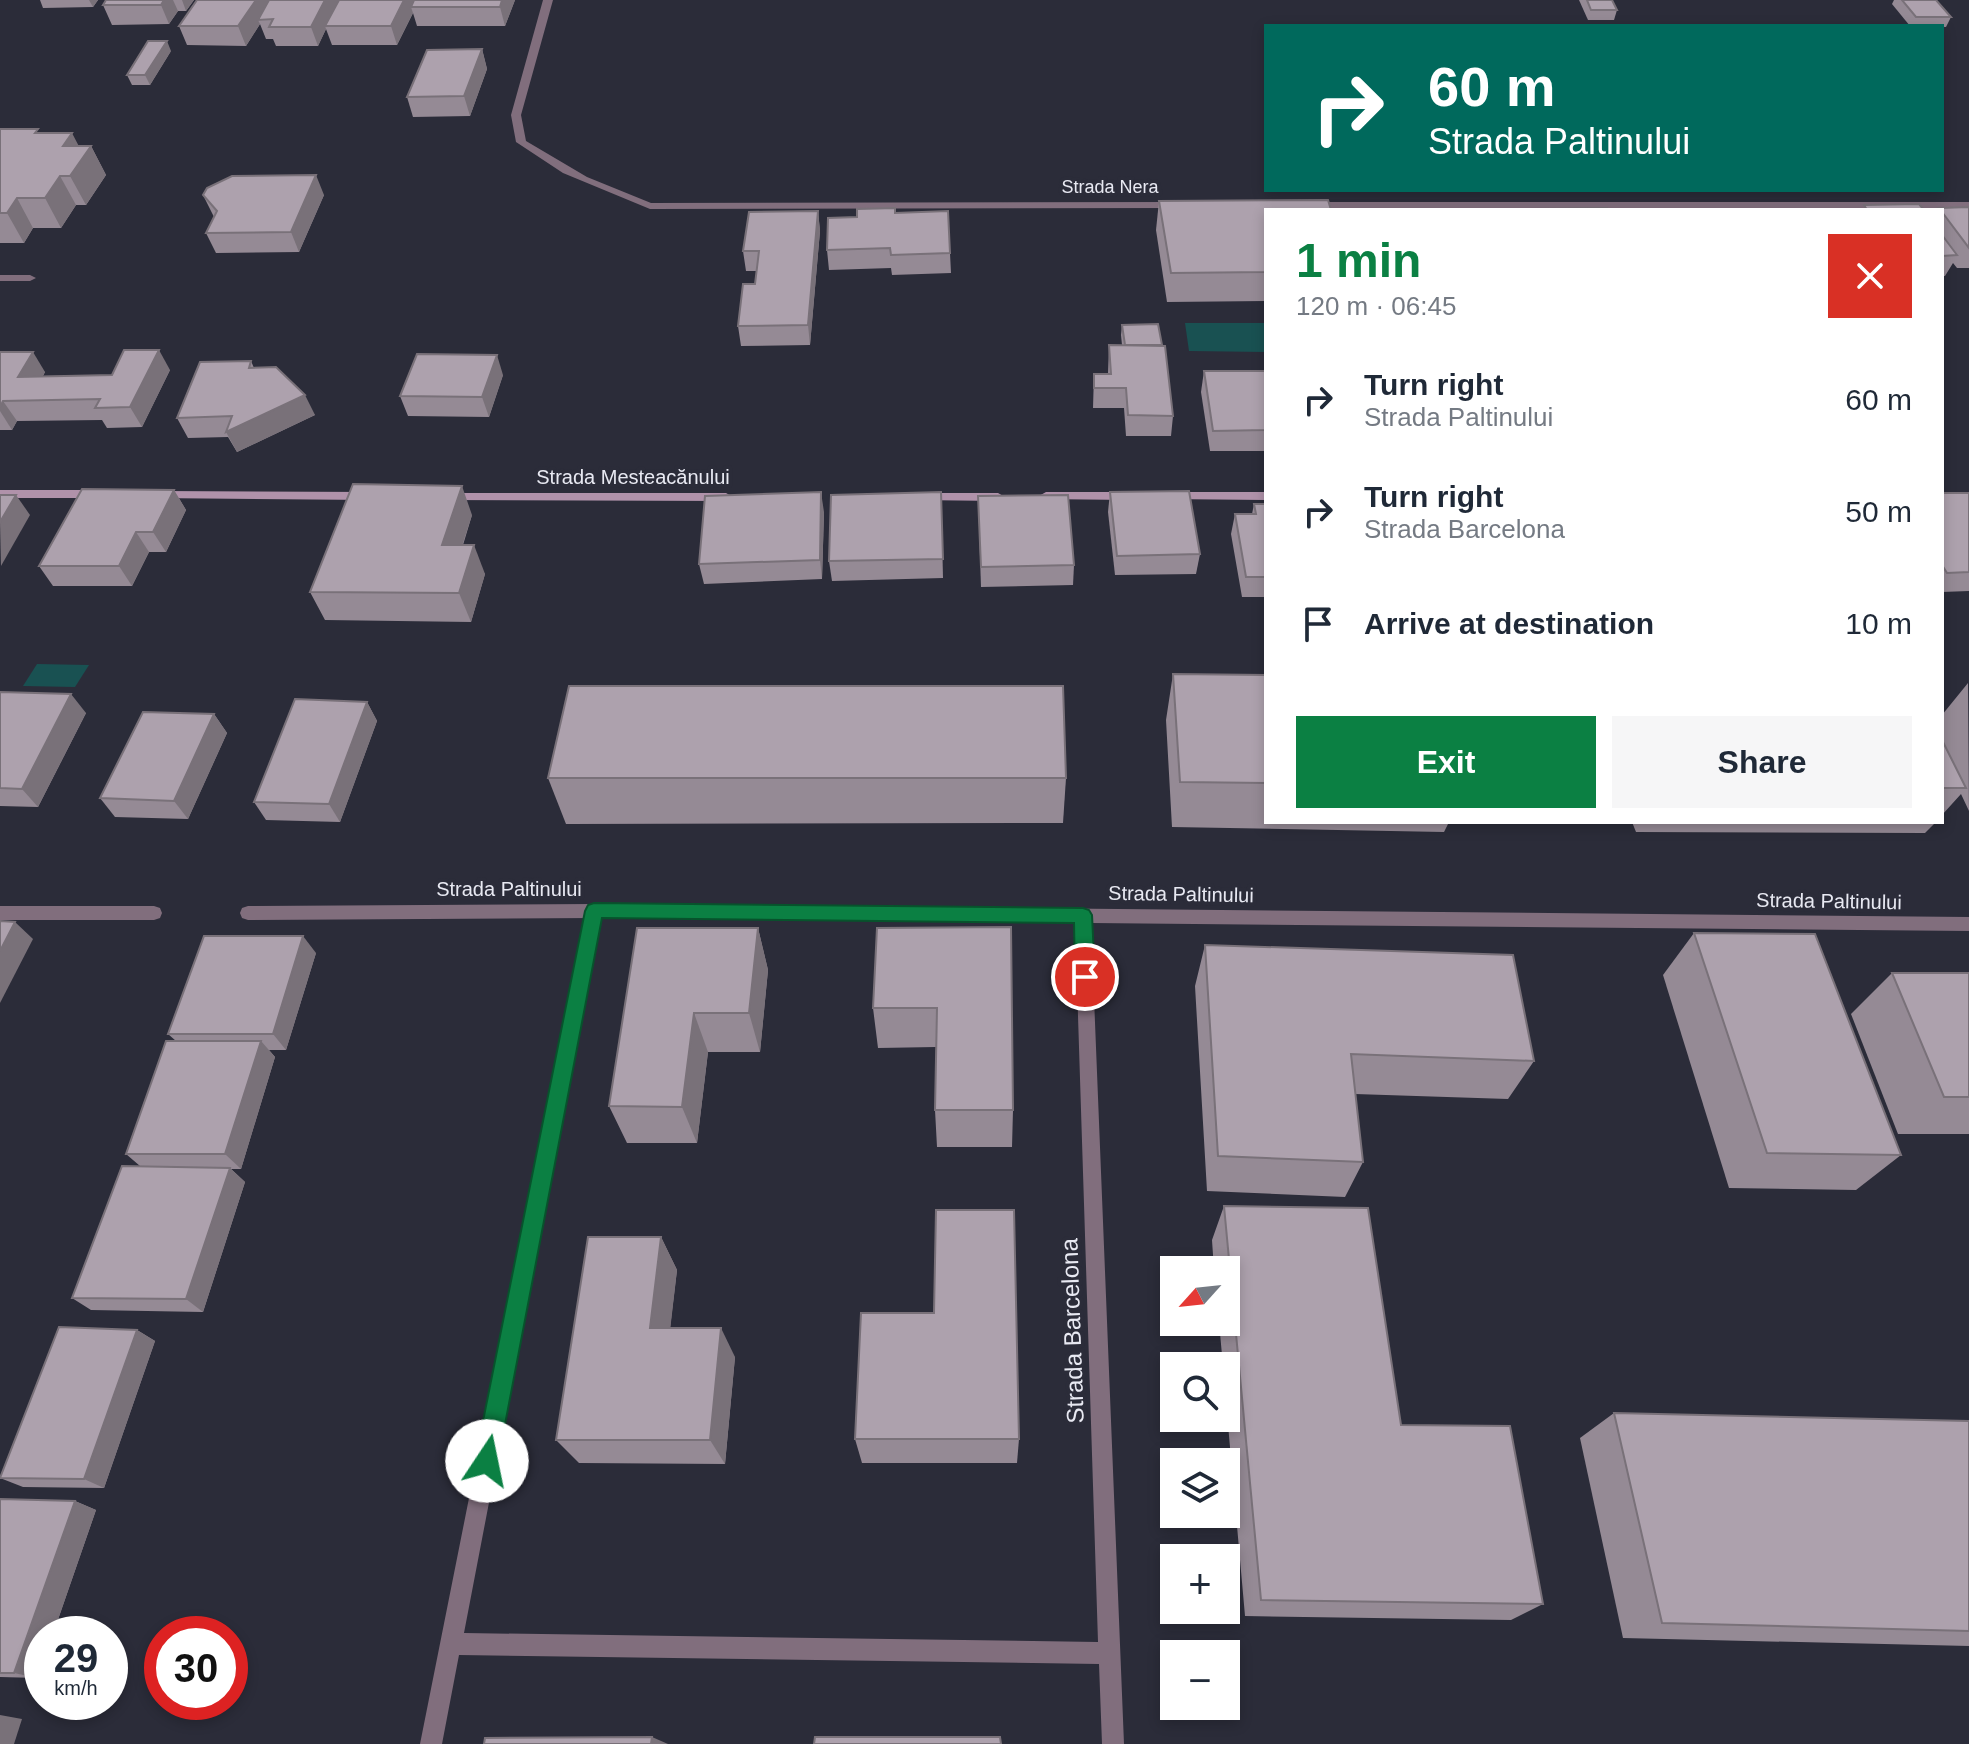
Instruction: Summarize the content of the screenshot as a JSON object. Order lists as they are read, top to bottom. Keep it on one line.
{"streets":{"street":["Strada Nera","Strada Mesteacănului","Strada Paltinului","Strada Barcelona"]},"crossings":[["Strada Paltinului","Strada Barcelona"]],"north":"bottom left","page":{"turn":["60 m","Strada Paltinului"],"heading":["1 min","120 m · 06:45"],"list":[{"name":"Turn right","note":"Strada Paltinului","value":"60 m"},{"name":"Turn right","note":"Strada Barcelona","value":"50 m"},{"name":"Arrive at destination","value":"10 m"}],"buttons":["Exit","Share"],"map_buttons":["+","−"],"speed":"29 km/h","limit":"30"}}
